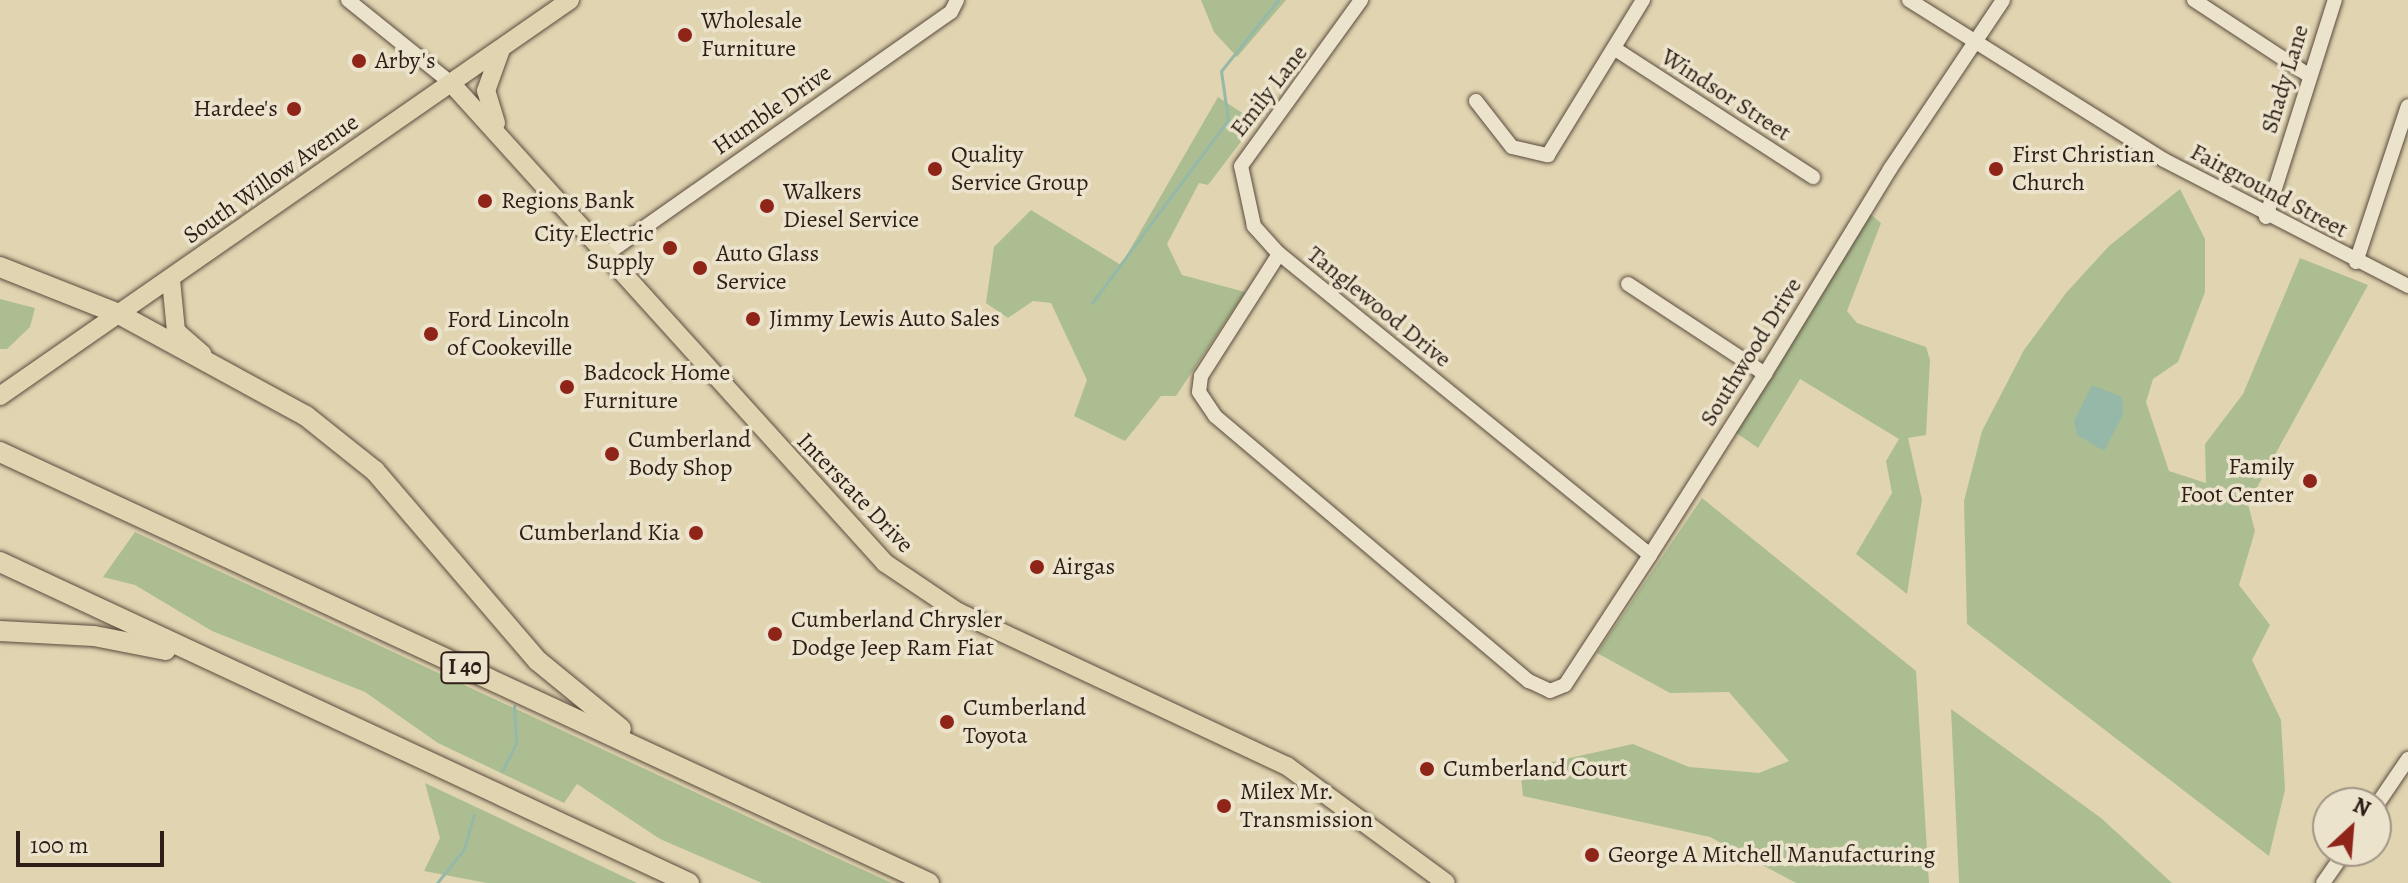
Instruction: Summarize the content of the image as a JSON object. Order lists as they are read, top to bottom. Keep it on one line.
{"streets":{"highway":["I 40"],"main road":["South Willow Avenue","Interstate Drive"],"street":["Shady Lane","Emily Lane","Windsor Street","Humble Drive","Fairground Street","Tanglewood Drive","Southwood Drive"]},"crossings":[["Shady Lane","Fairground Street"],["Emily Lane","Tanglewood Drive"],["Humble Drive","Interstate Drive"],["South Willow Avenue","Interstate Drive"],["Fairground Street","Southwood Drive"],["Tanglewood Drive","Southwood Drive"]],"places":["Wholesale Furniture","Arby's","Hardee's","Quality Service Group","First Christian Church","Regions Bank","Walkers Diesel Service","City Electric Supply","Auto Glass Service","Jimmy Lewis Auto Sales","Ford Lincoln of Cookeville","Badcock Home Furniture","Cumberland Body Shop","Family Foot Center","Cumberland Kia","Airgas","Cumberland Chrysler Dodge Jeep Ram Fiat","Cumberland Toyota","Cumberland Court","Milex Mr. Transmission","George A Mitchell Manufacturing"],"scale_bar":"100 m","north":"top right"}
